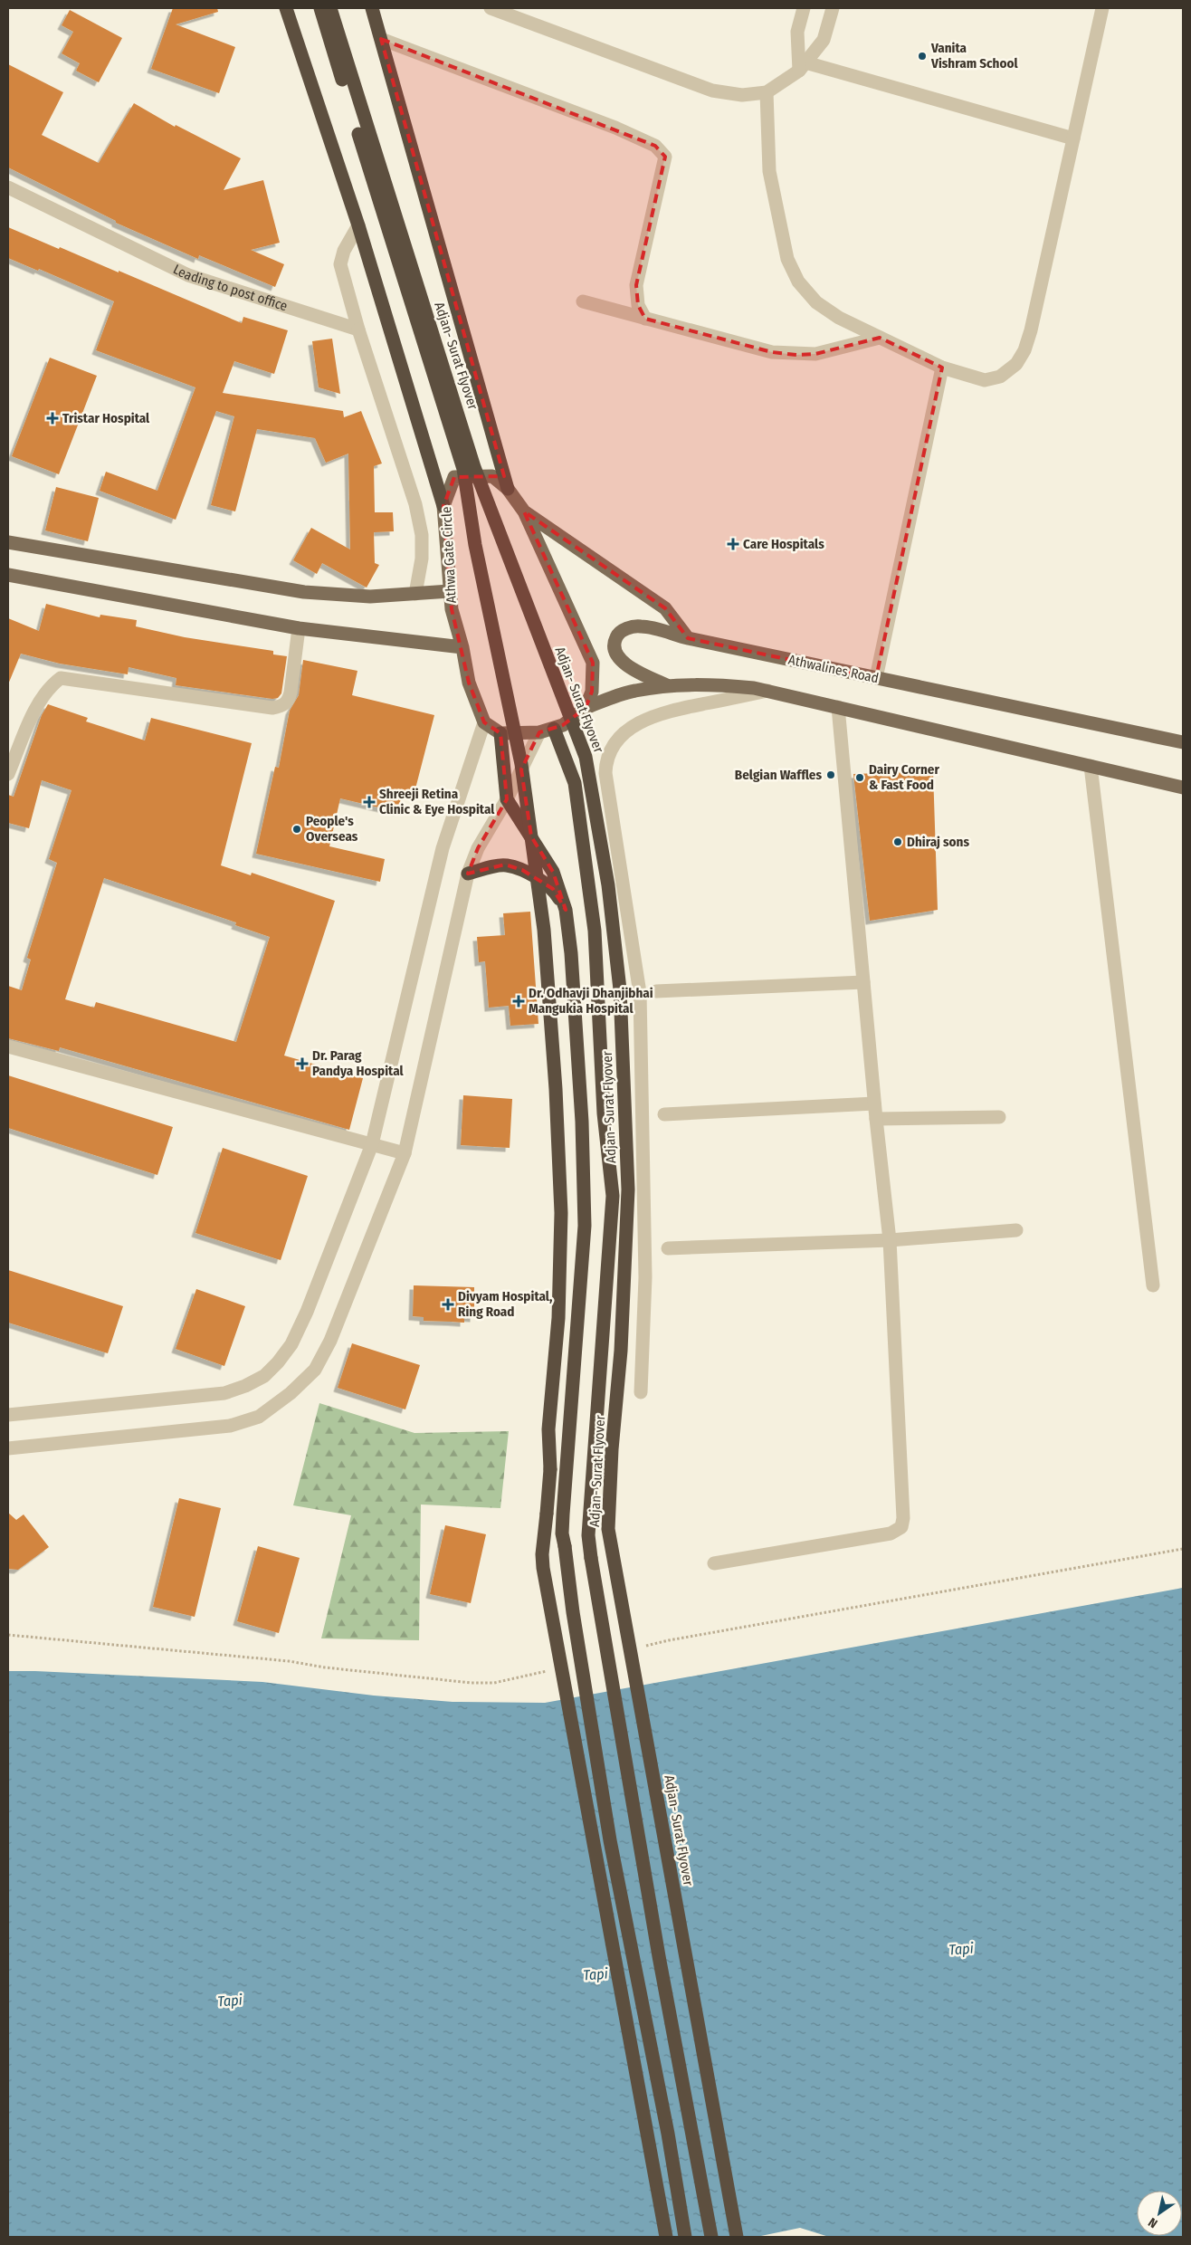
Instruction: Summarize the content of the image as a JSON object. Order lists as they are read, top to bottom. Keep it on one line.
{"streets":{"highway":["Adjan- Surat Flyover"],"main road":["Athwa Gate Circle","Athwalines Road"],"street":["Leading to post office"]},"water":["Tapi"],"places":{"other":["Vanita Vishram School","Belgian Waffles","Dairy Corner & Fast Food","People's Overseas","Dhiraj sons"],"health":["Tristar Hospital","Care Hospitals","Shreeji Retina Clinic & Eye Hospital","Dr. Odhavji Dhanjibhai Mangukia Hospital","Dr. Parag Pandya Hospital","Divyam Hospital, Ring Road"]},"north":"bottom left"}
